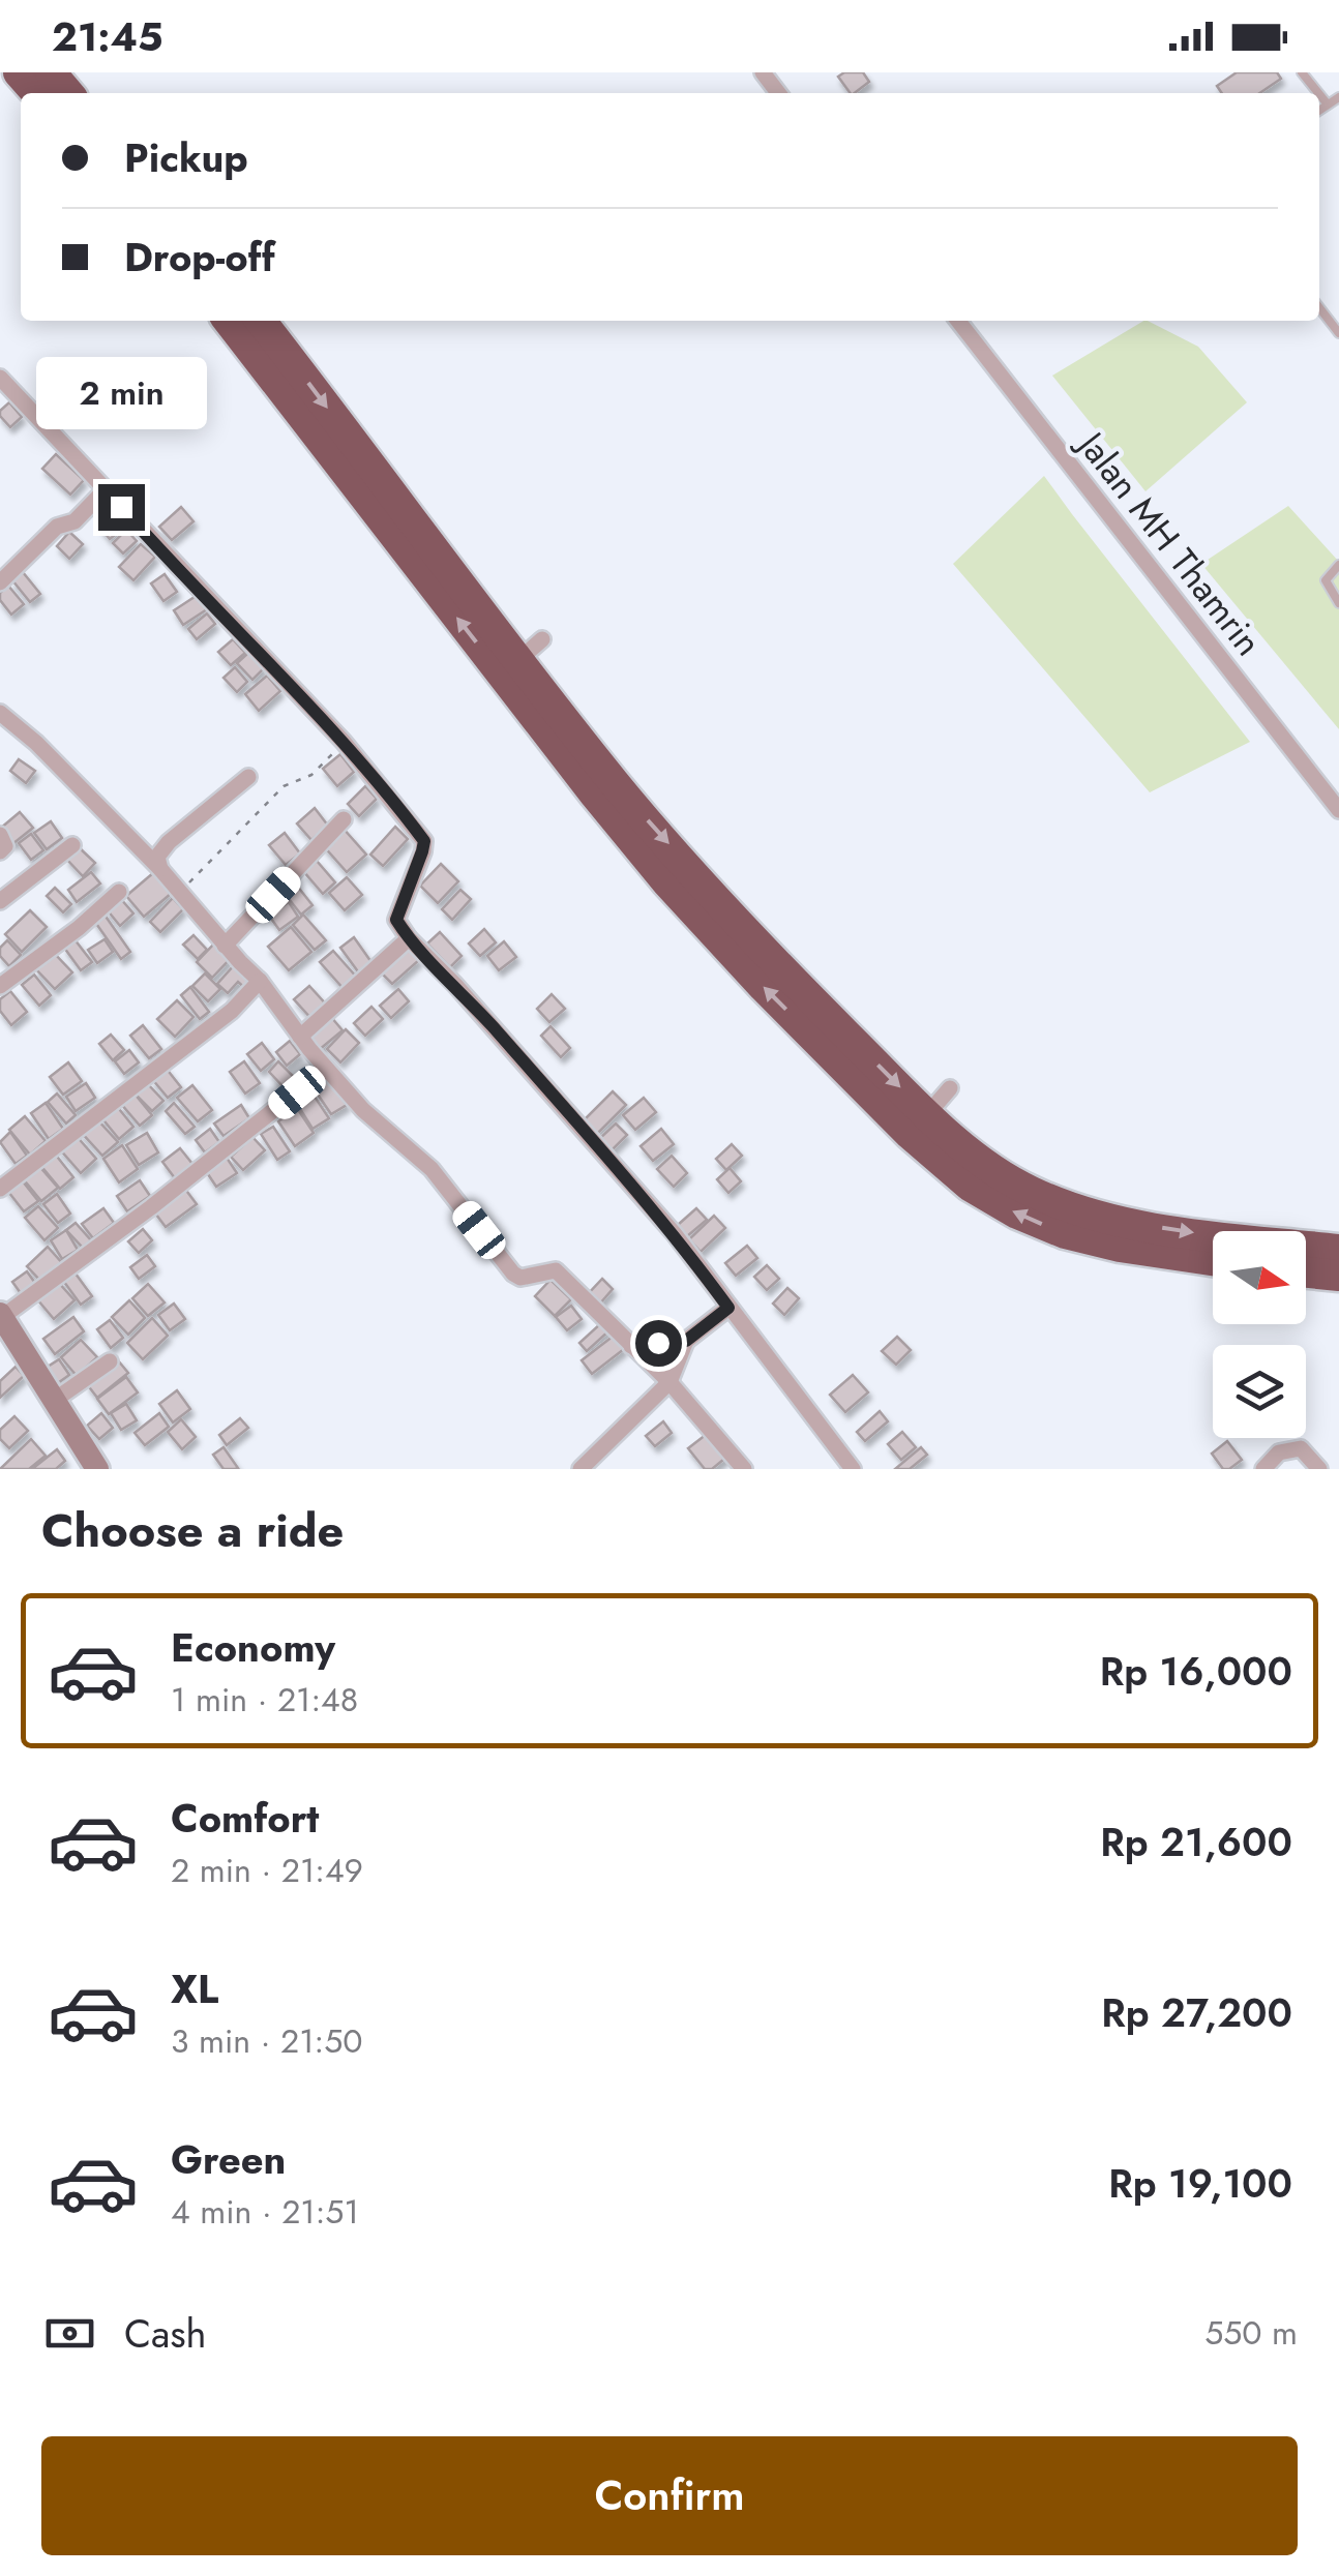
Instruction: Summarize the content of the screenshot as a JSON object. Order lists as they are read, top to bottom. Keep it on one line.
{"streets":{"street":["Jalan MH Thamrin"]},"north":"right","page":{"status":"21:45","banner":["Pickup","Drop-off"],"bubble":"2 min","heading":"Choose a ride","list":[{"name":"Economy","note":"1 min · 21:48","value":"Rp 16,000"},{"name":"Comfort","note":"2 min · 21:49","value":"Rp 21,600"},{"name":"XL","note":"3 min · 21:50","value":"Rp 27,200"},{"name":"Green","note":"4 min · 21:51","value":"Rp 19,100"}],"pay":["Cash","550 m"],"buttons":"Confirm"}}
